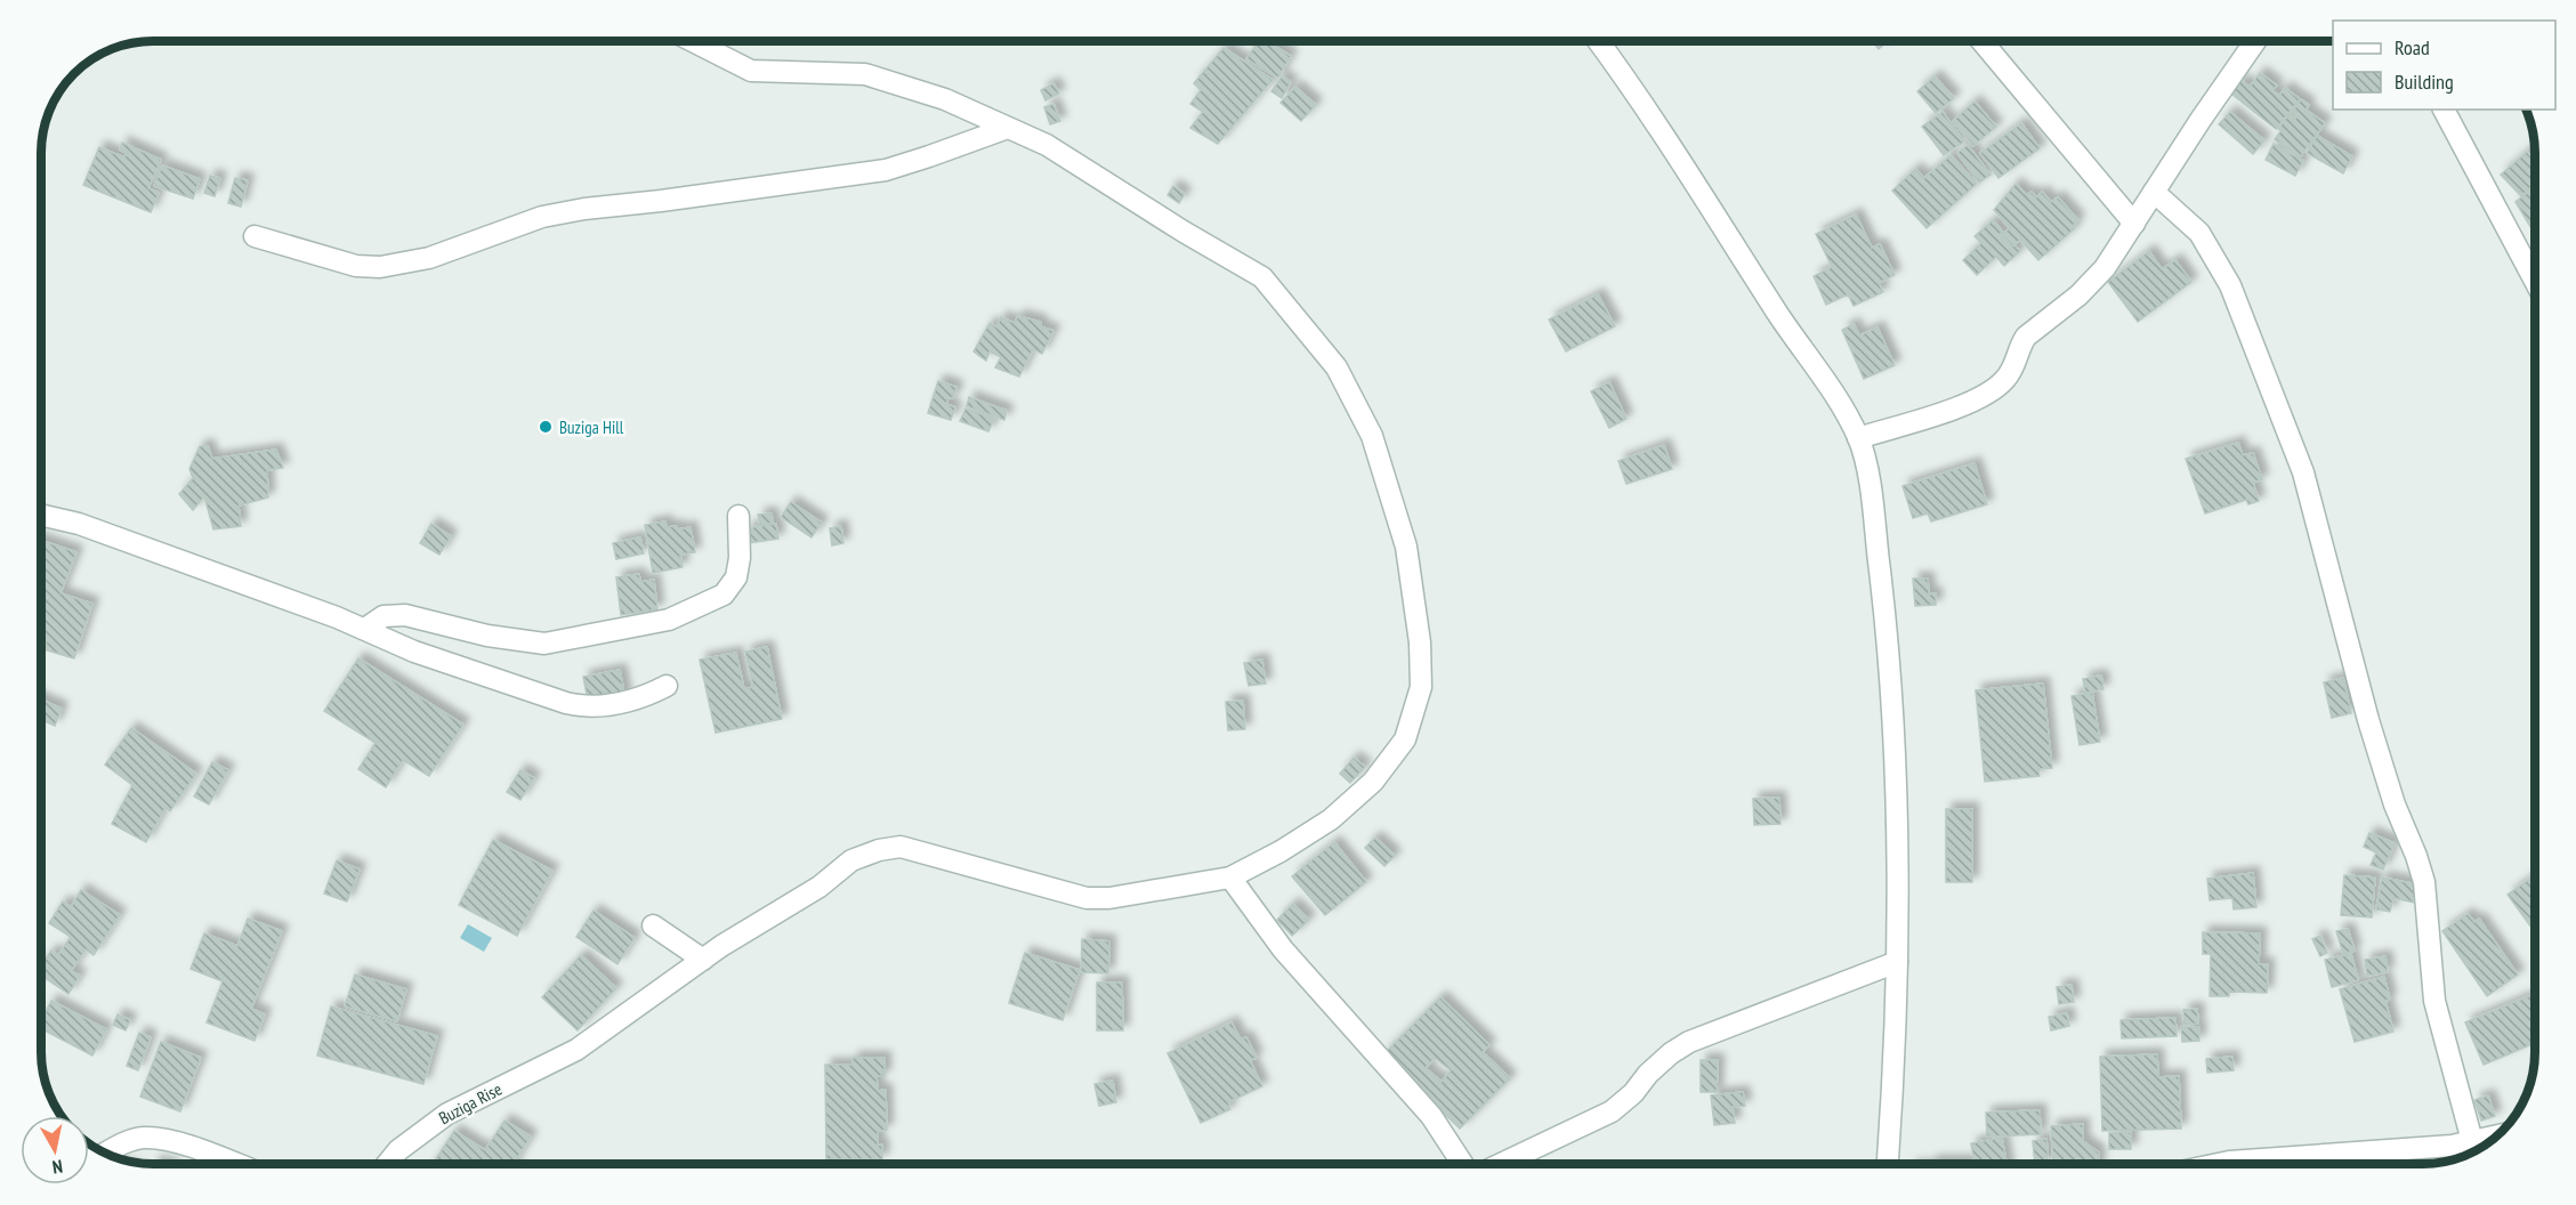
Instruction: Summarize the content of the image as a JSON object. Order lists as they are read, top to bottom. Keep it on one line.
{"streets":{"street":["Buziga Rise"]},"places":["Buziga Hill"],"legend":["Road","Building"],"north":"bottom"}
